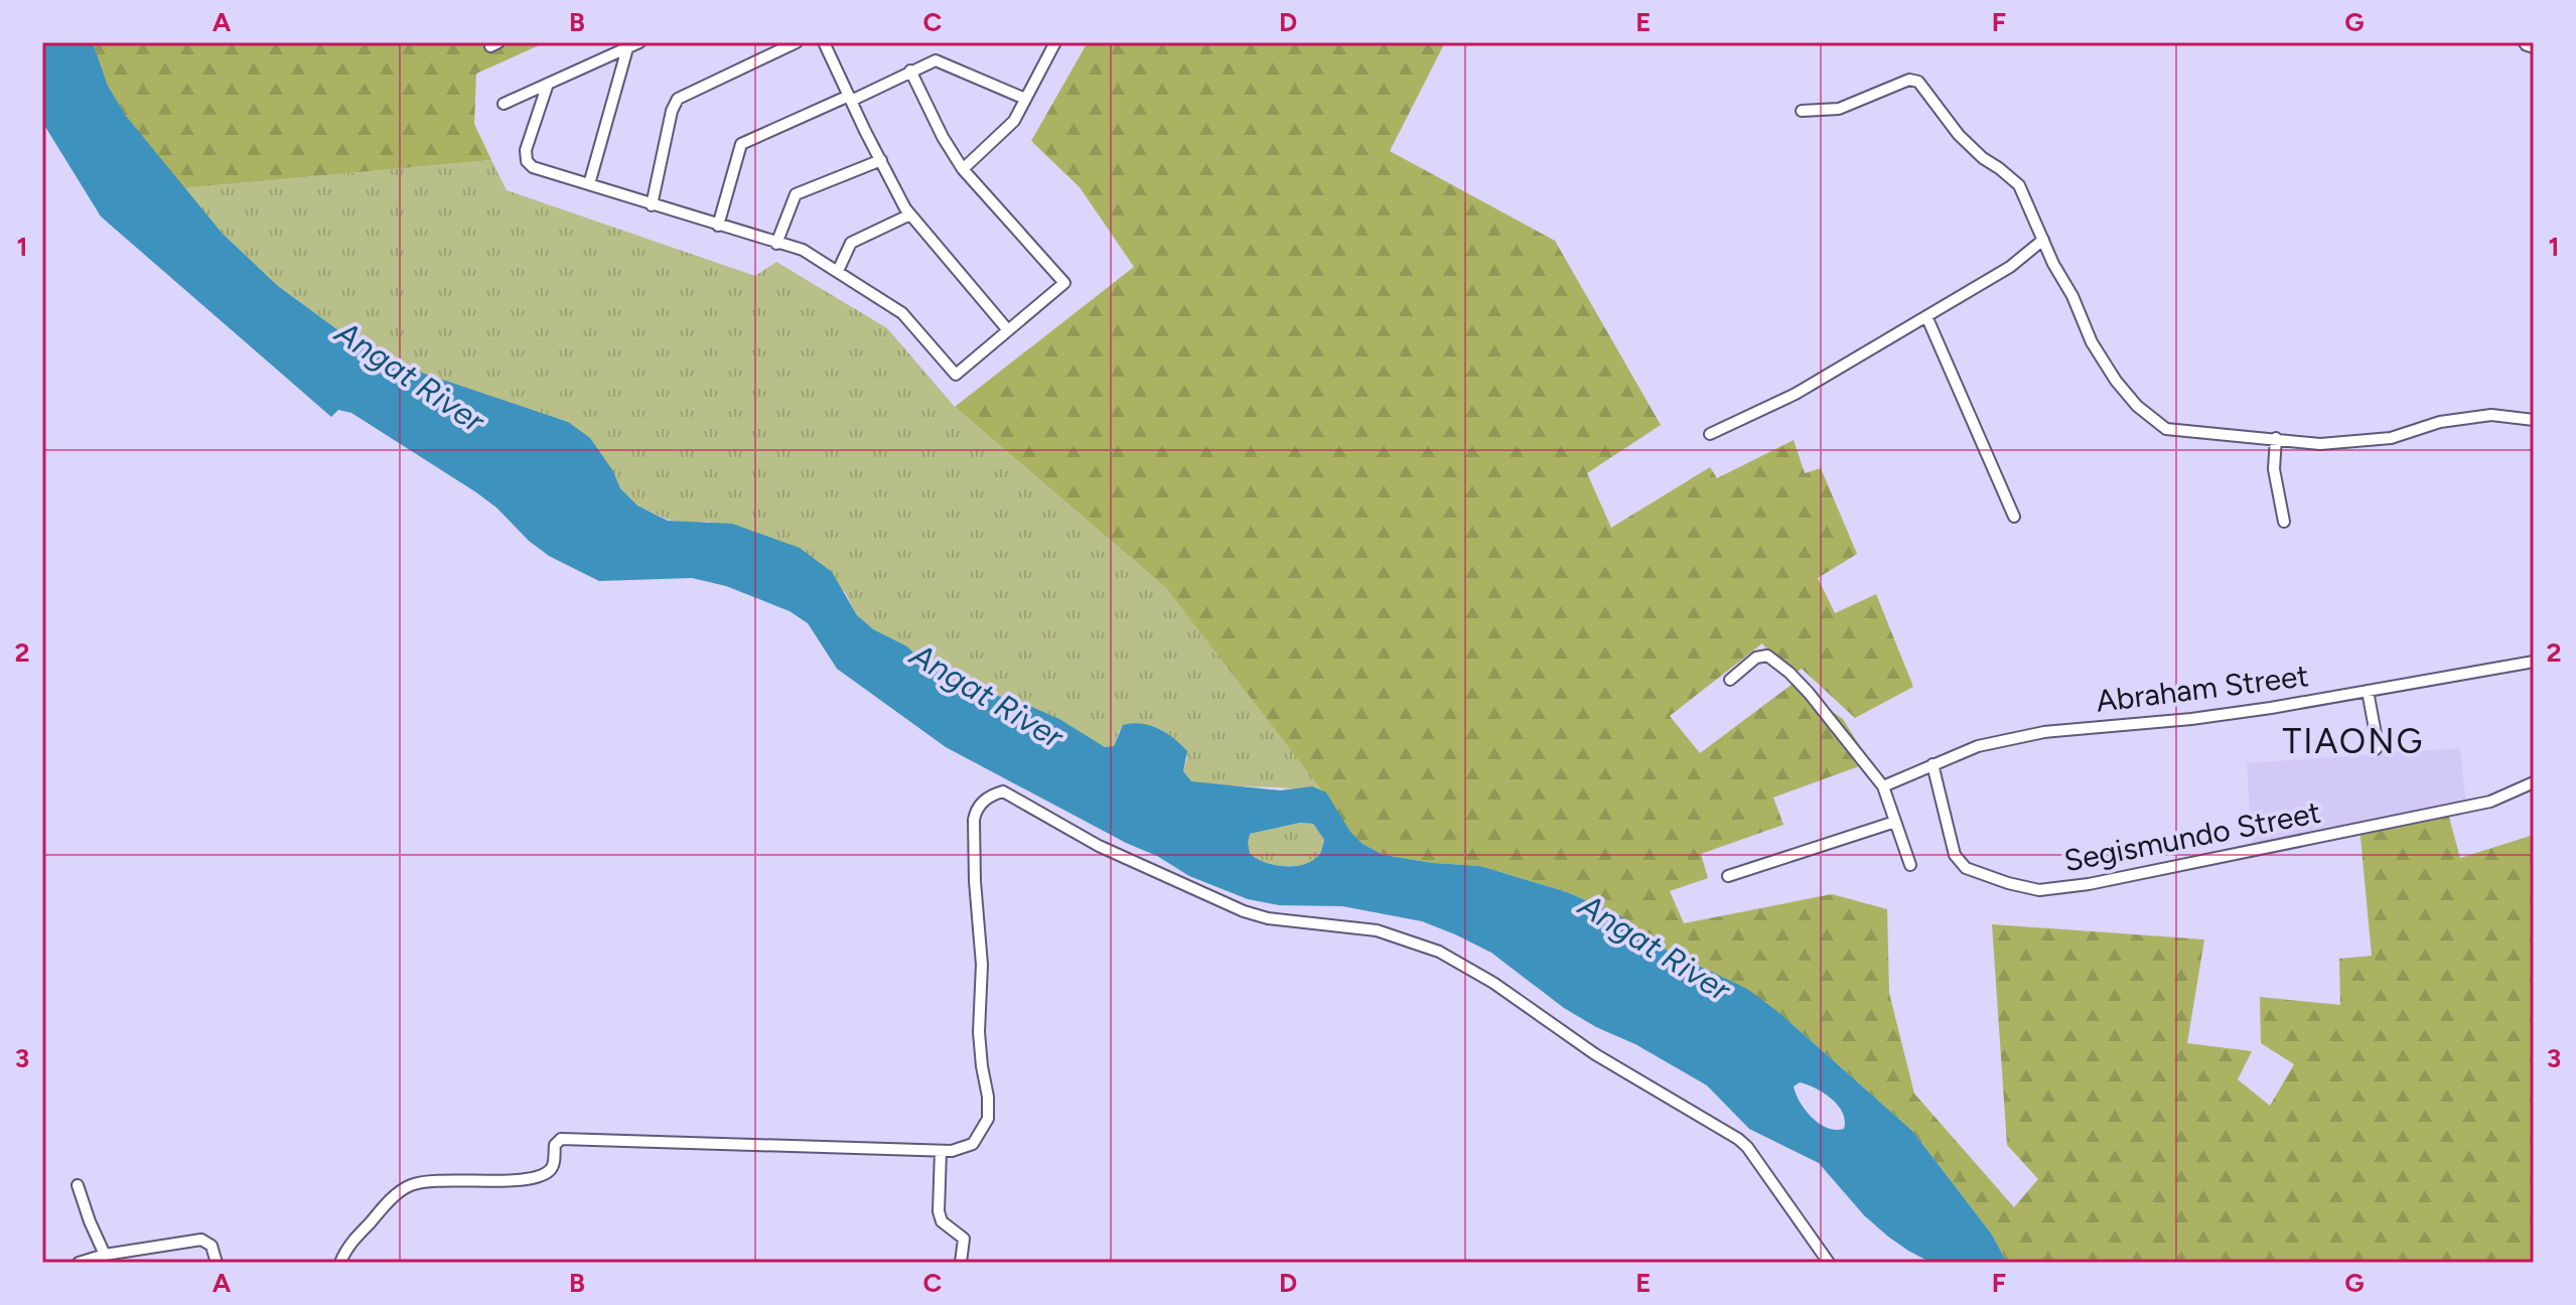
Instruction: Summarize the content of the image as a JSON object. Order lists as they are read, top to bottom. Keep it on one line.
{"streets":{"street":["Abraham Street","Segismundo Street"]},"crossings":[["Abraham Street","Segismundo Street"]],"districts":["TIAONG"],"water":["Angat River"],"grid":{"columns":["A","B","C","D","E","F","G"],"rows":["1","2","3"]}}
